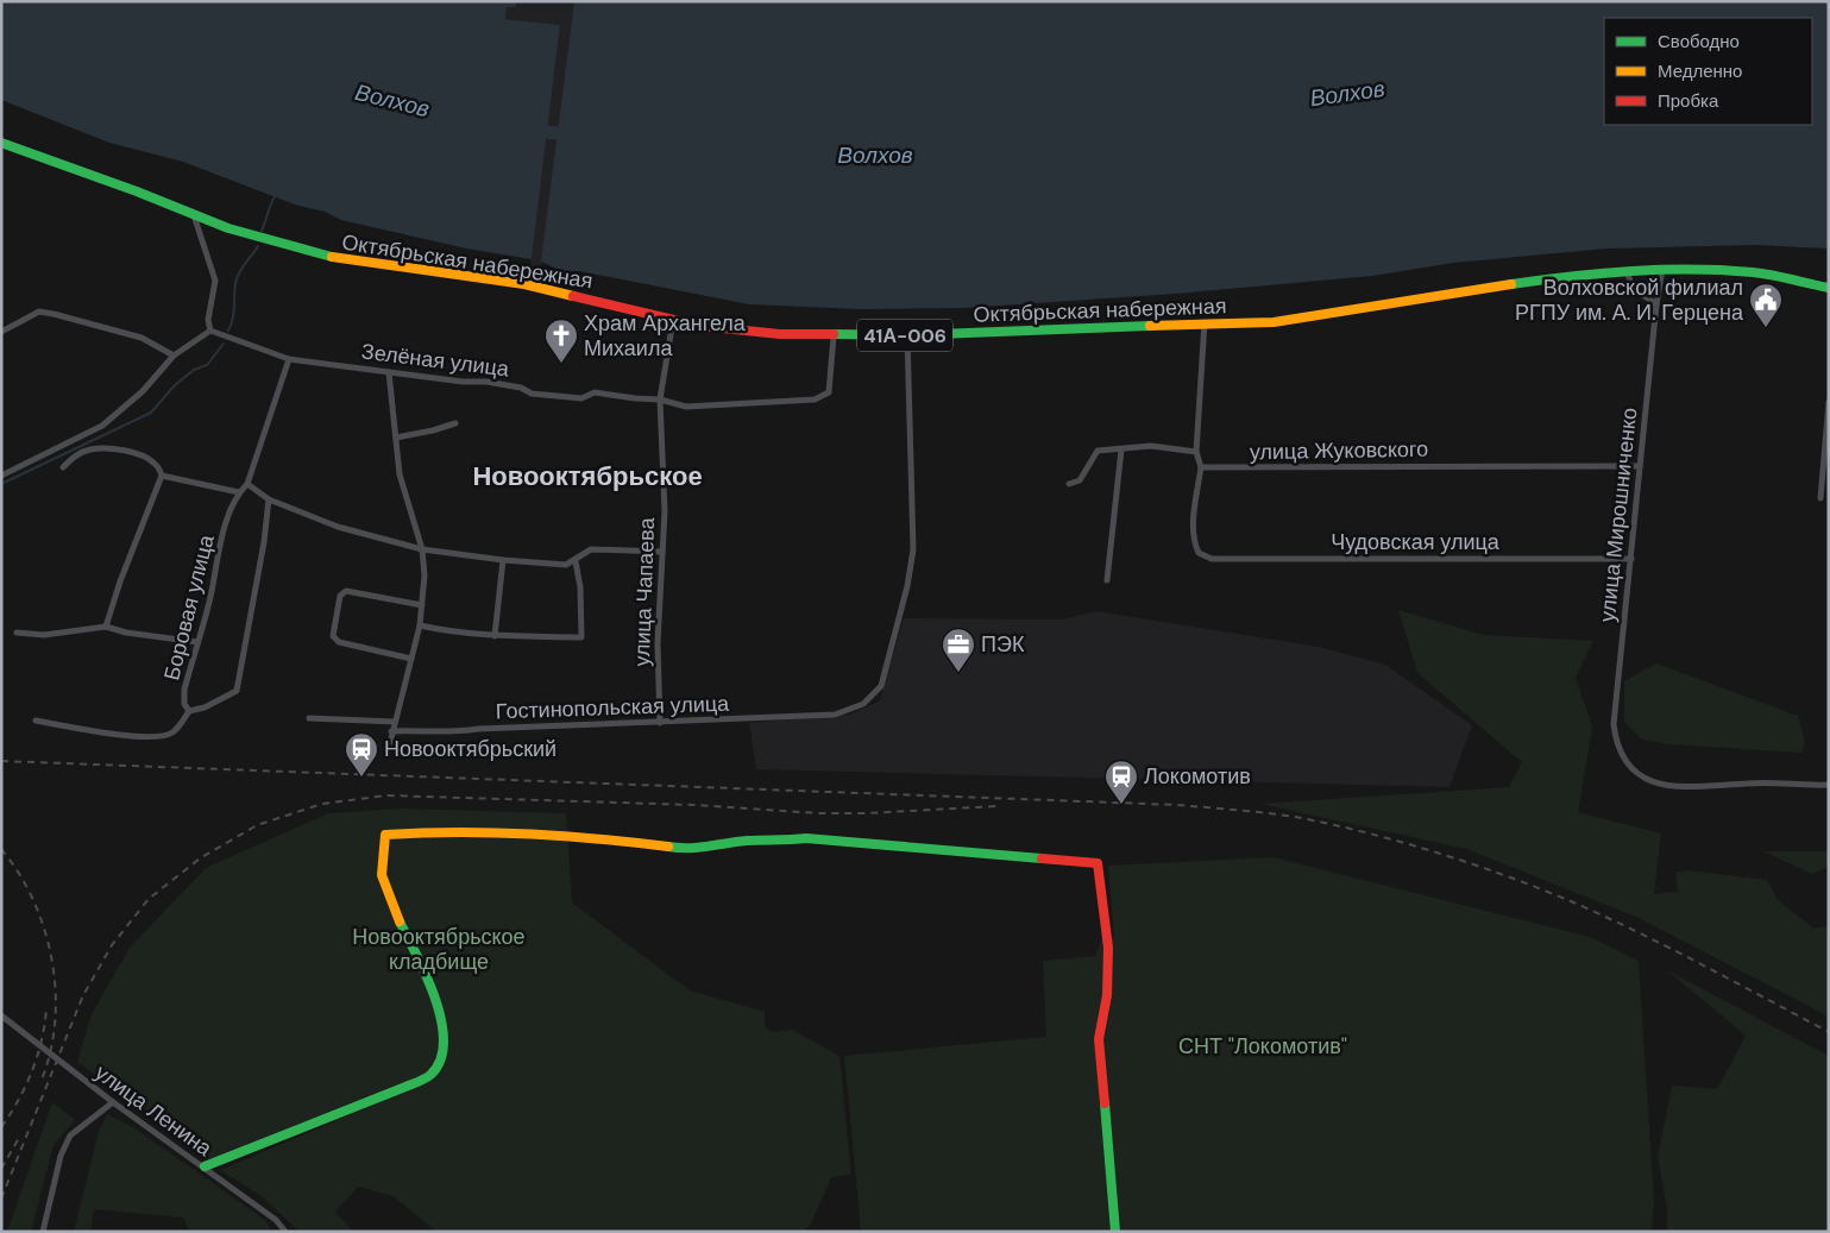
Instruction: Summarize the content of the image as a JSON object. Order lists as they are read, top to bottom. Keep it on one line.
{"streets":{"main road":["Октябрьская набережная","41А-006"],"street":["Зелёная улица","улица Жуковского","улица Мирошниченко","Чудовская улица","улица Чапаева","Боровая улица","Гостинопольская улица","улица Ленина"]},"crossings":[["Октябрьская набережная","Зелёная улица"],["Октябрьская набережная","улица Мирошниченко"],["Октябрьская набережная","улица Чапаева"],["Октябрьская набережная","Гостинопольская улица"],["Зелёная улица","улица Чапаева"],["улица Жуковского","улица Мирошниченко"],["улица Жуковского","Чудовская улица"],["улица Мирошниченко","Чудовская улица"],["улица Чапаева","Гостинопольская улица"]],"districts":["Новооктябрьское"],"water":["Волхов"],"parks":["Новооктябрьское кладбище","СНТ \"Локомотив\""],"places":{"public building":["Волховской филиал РГПУ им. А. И. Герцена"],"church":["Храм Архангела Михаила"],"office":["ПЭК"],"station":["Новооктябрьский","Локомотив"]},"legend":["Свободно","Медленно","Пробка"]}
